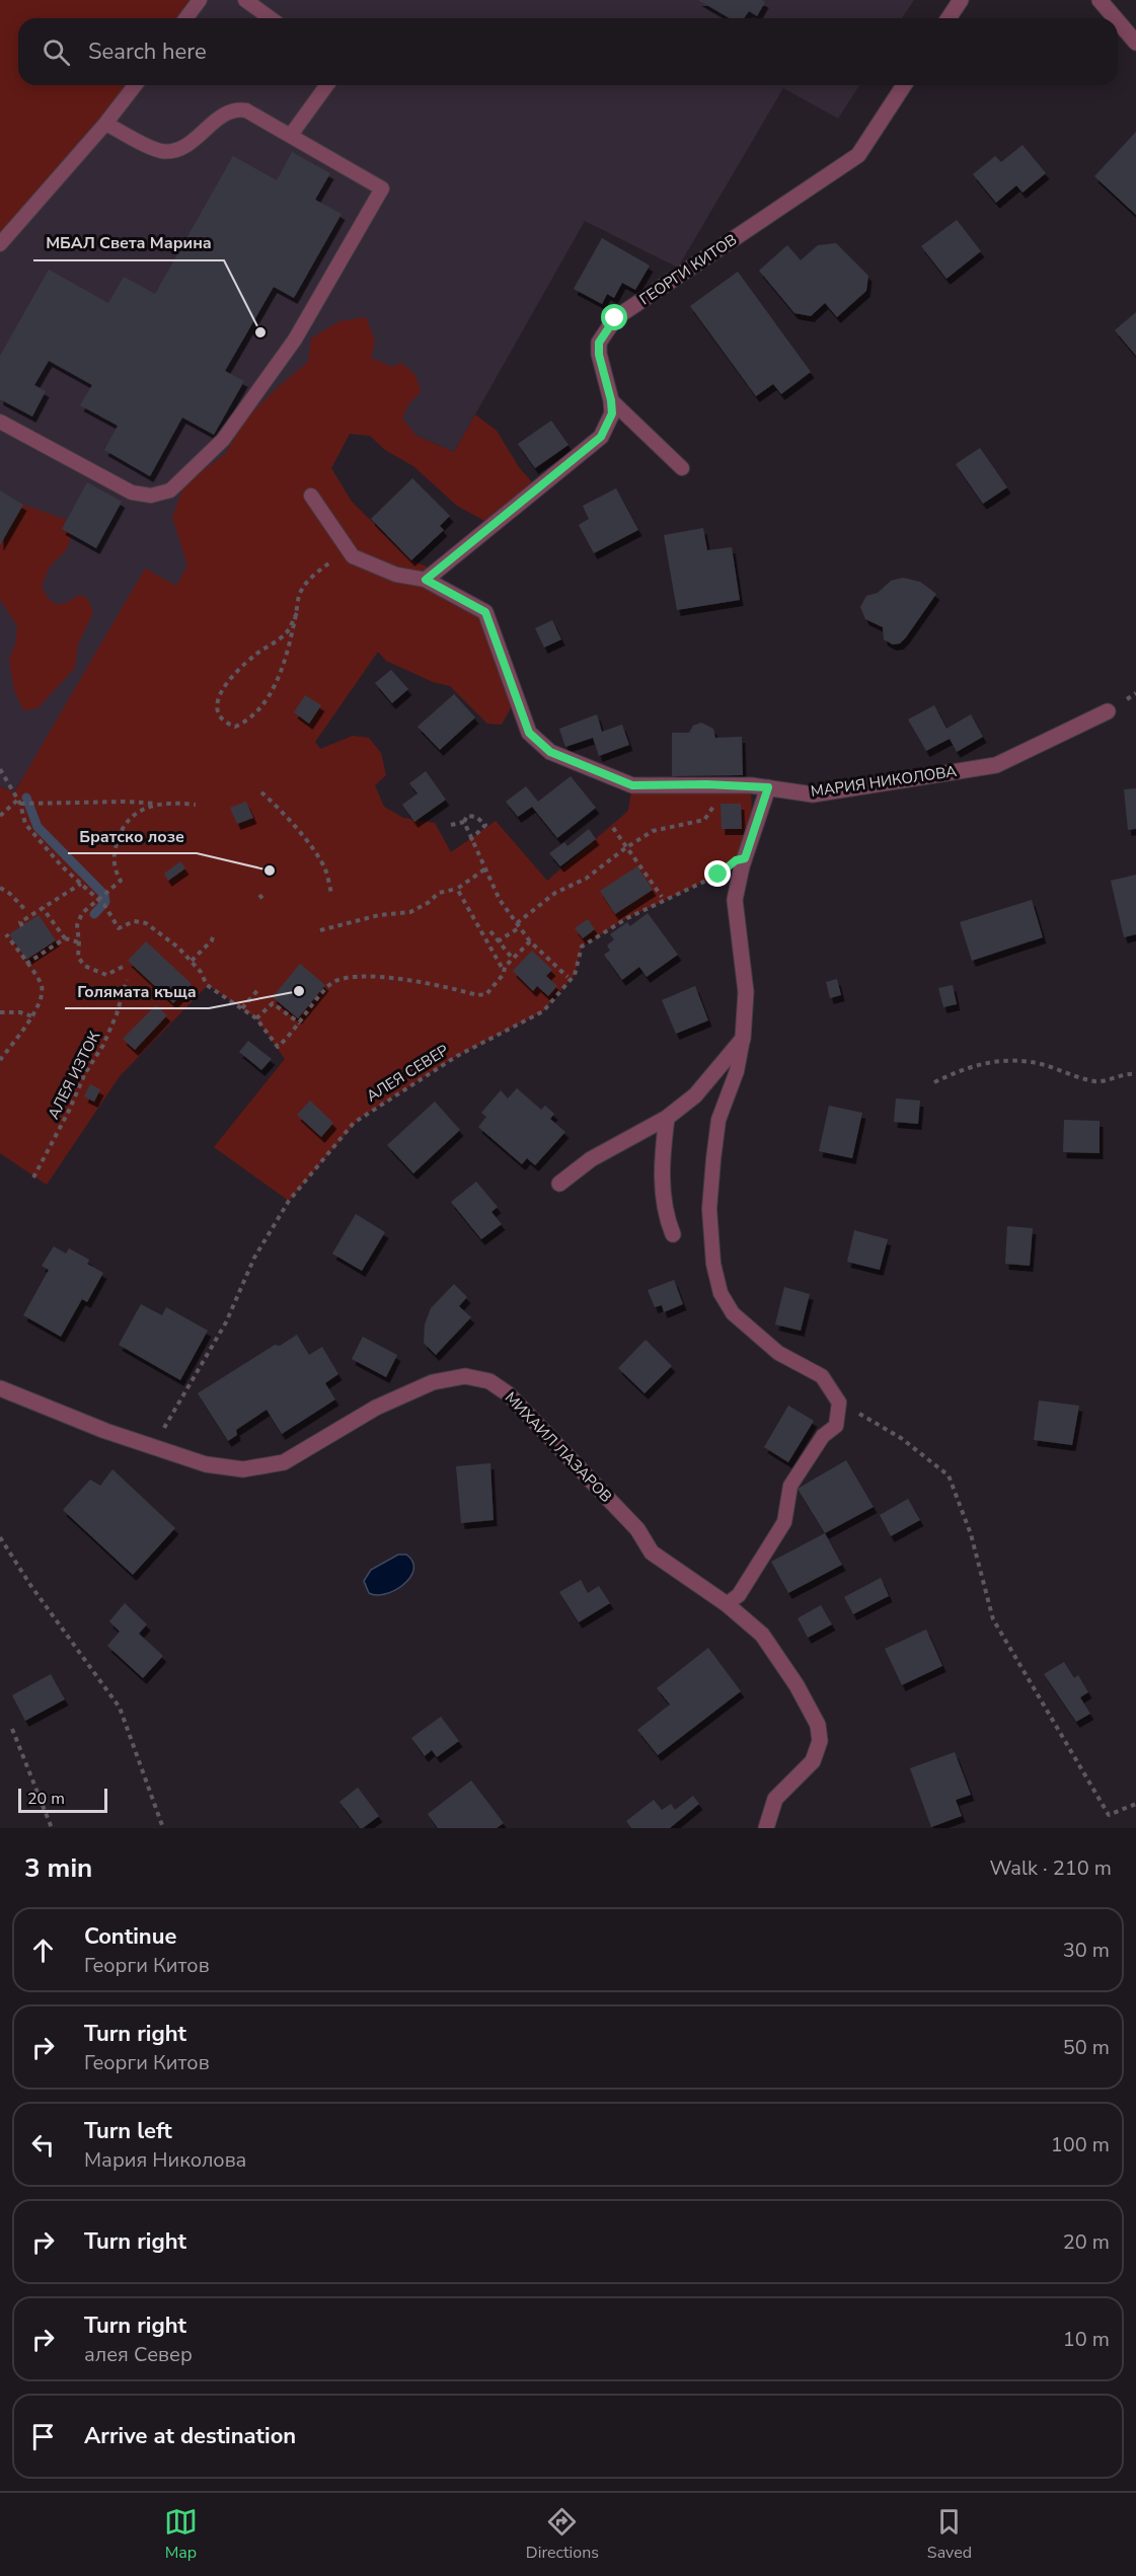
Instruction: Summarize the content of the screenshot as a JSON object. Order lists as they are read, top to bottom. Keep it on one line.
{"streets":{"street":["ГЕОРГИ КИТОВ","МАРИЯ НИКОЛОВА","МИХАИЛ ЛАЗАРОВ"],"path":["АЛЕЯ СЕВЕР","АЛЕЯ ИЗТОК"]},"crossings":[["ГЕОРГИ КИТОВ","МАРИЯ НИКОЛОВА"]],"places":["МБАЛ Света Марина","Братско лозе","Голямата къща"],"scale_bar":"20 m","page":{"search":"Search here","scale":"20 m","heading":["3 min","Walk · 210 m"],"list":[["Continue","Георги Китов","30 m"],["Turn right","Георги Китов","50 m"],["Turn left","Мария Николова","100 m"],["Turn right","20 m"],["Turn right","алея Север","10 m"],"Arrive at destination"],"nav":["Map","Directions","Saved"]}}
